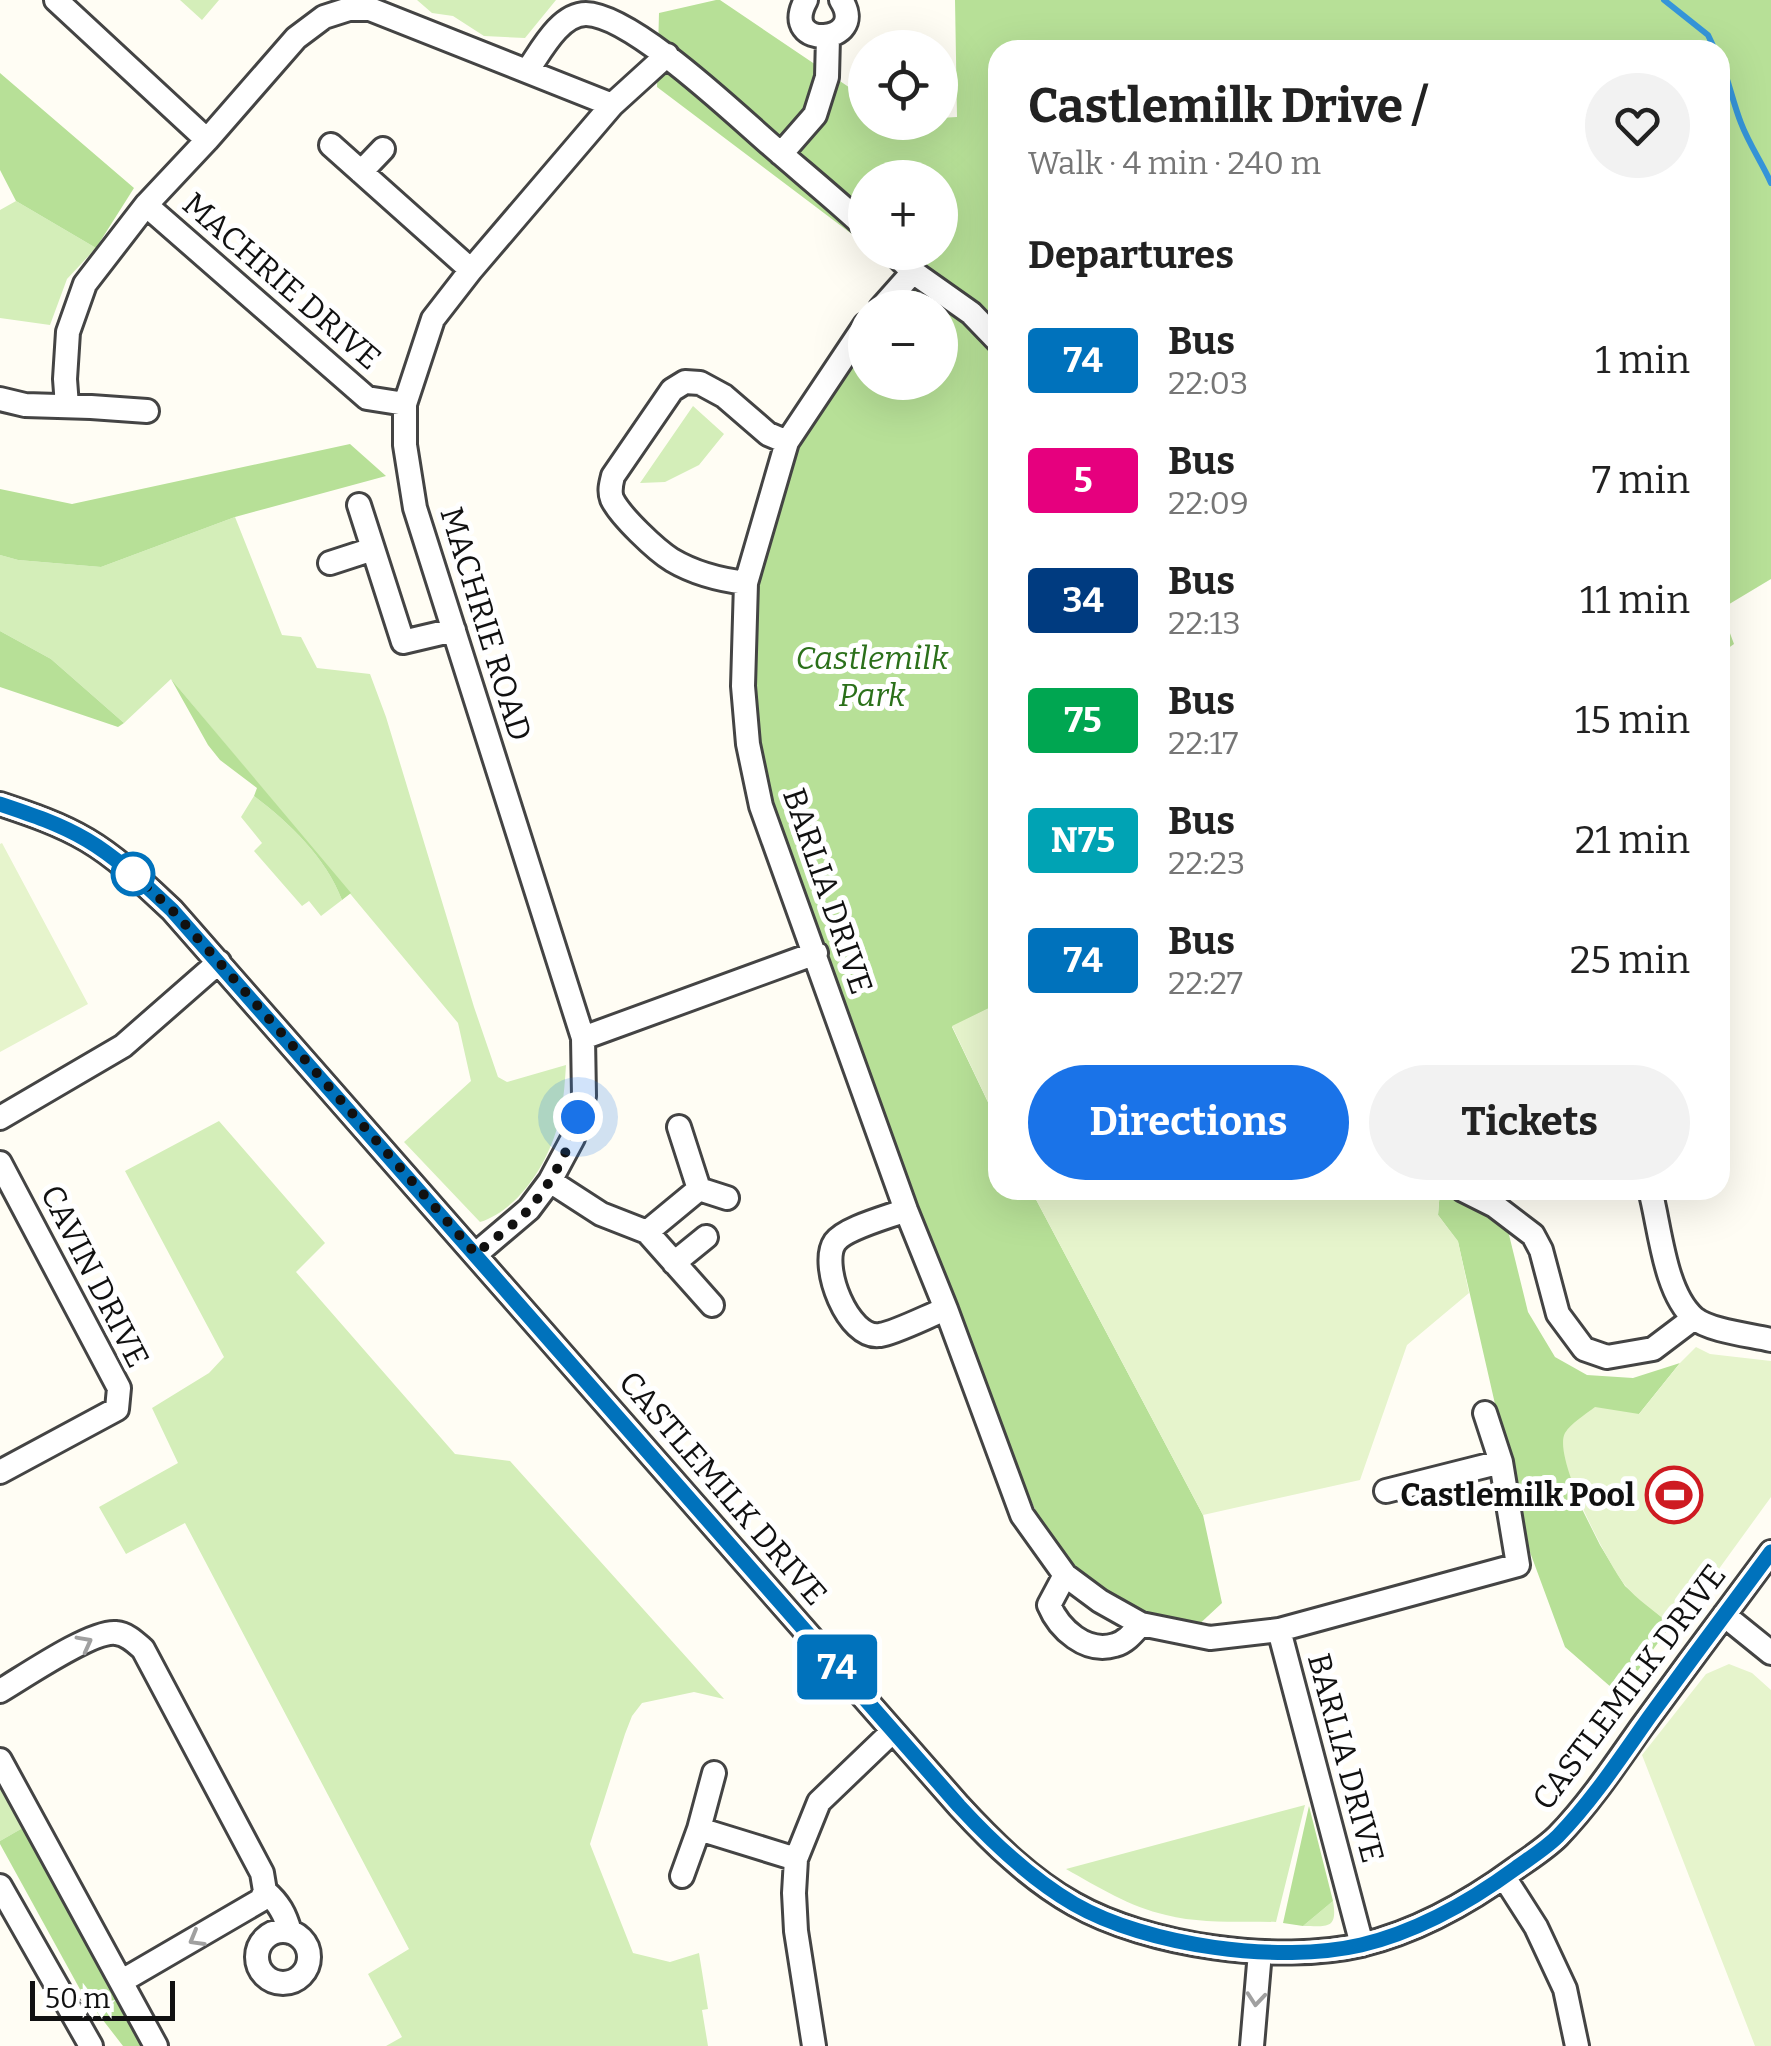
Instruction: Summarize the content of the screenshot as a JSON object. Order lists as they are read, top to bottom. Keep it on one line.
{"streets":{"street":["MACHRIE DRIVE","MACHRIE ROAD","BARLIA DRIVE","CAVIN DRIVE","CASTLEMILK DRIVE"]},"crossings":[["MACHRIE DRIVE","MACHRIE ROAD"],["MACHRIE ROAD","CASTLEMILK DRIVE"],["BARLIA DRIVE","CASTLEMILK DRIVE"]],"parks":["Castlemilk Park"],"places":{"sports":["Castlemilk Pool"]},"lines":["bus line 74"],"scale_bar":"50 m","page":{"on_map":"74","map_buttons":["+","−"],"heading":[["Castlemilk Drive /","Walk · 4 min · 240 m"],"Departures"],"list":[{"mark":"74","name":"Bus","note":"22:03","value":"1 min"},{"mark":"5","name":"Bus","note":"22:09","value":"7 min"},{"mark":"34","name":"Bus","note":"22:13","value":"11 min"},{"mark":"75","name":"Bus","note":"22:17","value":"15 min"},{"mark":"N75","name":"Bus","note":"22:23","value":"21 min"},{"mark":"74","name":"Bus","note":"22:27","value":"25 min"}],"buttons":["Directions","Tickets"],"scale":"50 m"}}
